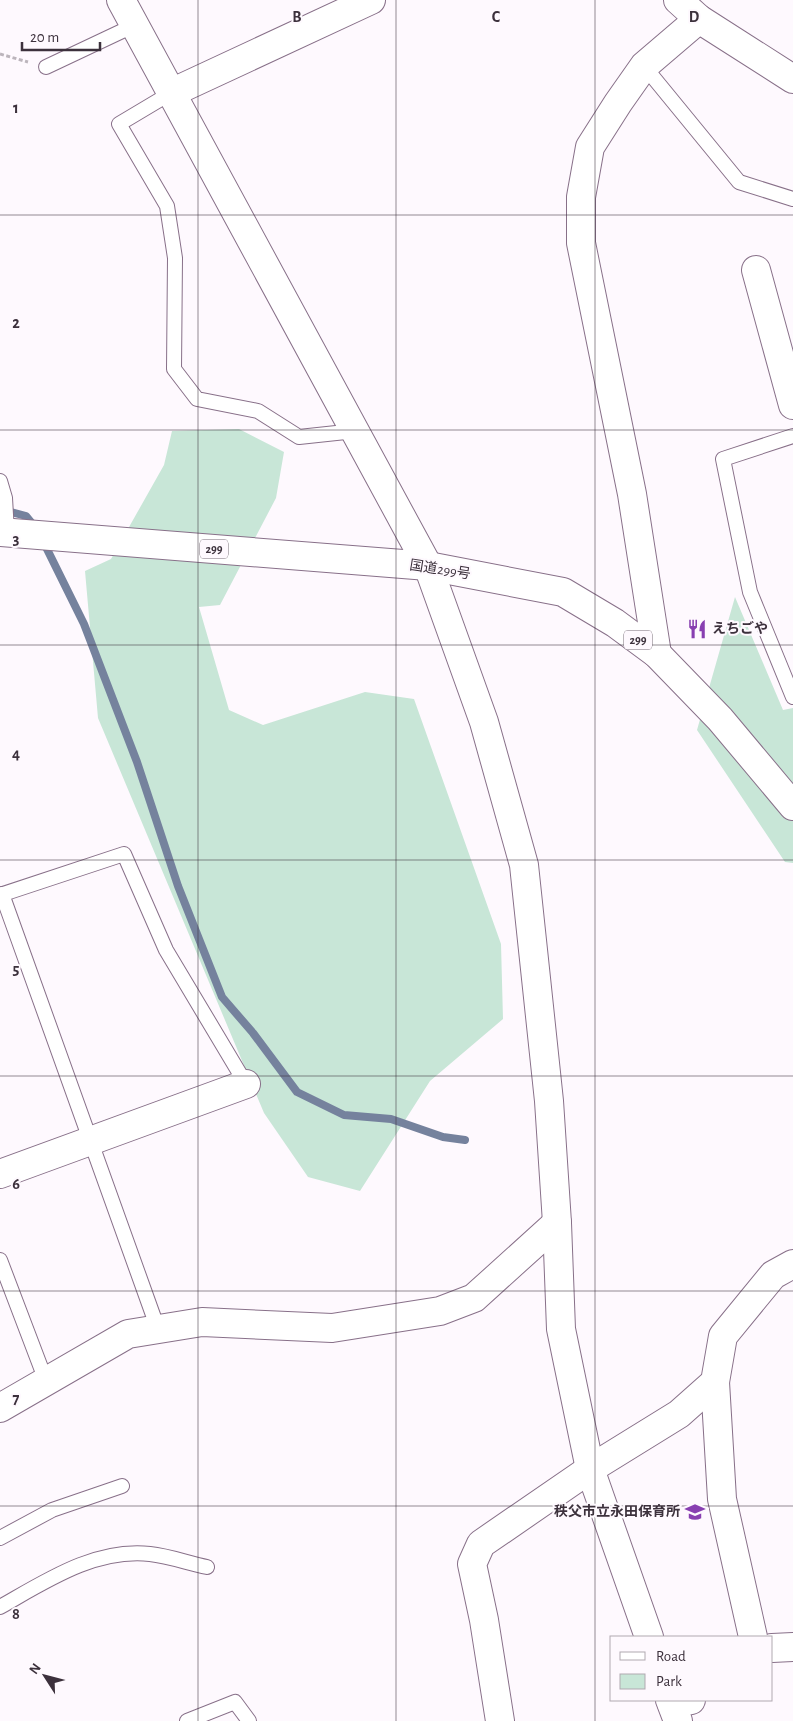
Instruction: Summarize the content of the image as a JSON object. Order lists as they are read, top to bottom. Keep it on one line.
{"streets":{"main road":["299","国道299号"]},"places":{"restaurant":["えちごや"],"school or university":["秩父市立永田保育所"]},"legend":["Road","Park"],"scale_bar":"20 m","north":"top left","grid":{"columns":["B","C","D"],"rows":["1","2","3","4","5","6","7","8"]}}
